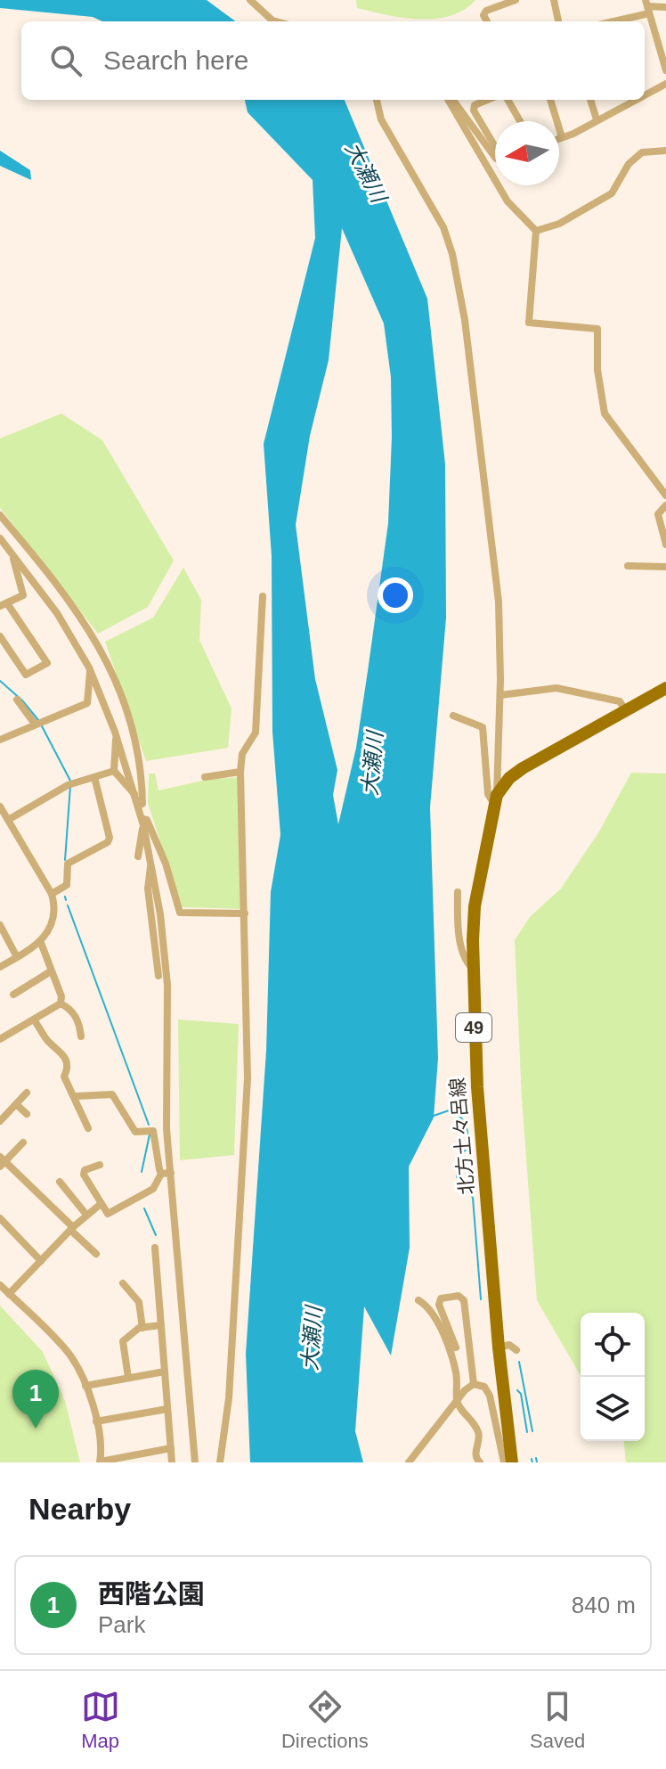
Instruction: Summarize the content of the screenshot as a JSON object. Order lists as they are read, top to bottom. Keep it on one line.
{"streets":{"main road":["49","北方土々呂線"]},"water":["大瀬川"],"north":"left","page":{"search":"Search here","pins":"1","heading":"Nearby","list":[{"mark":"1","name":"西階公園","note":"Park","value":"840 m"}],"nav":["Map","Directions","Saved"]}}
